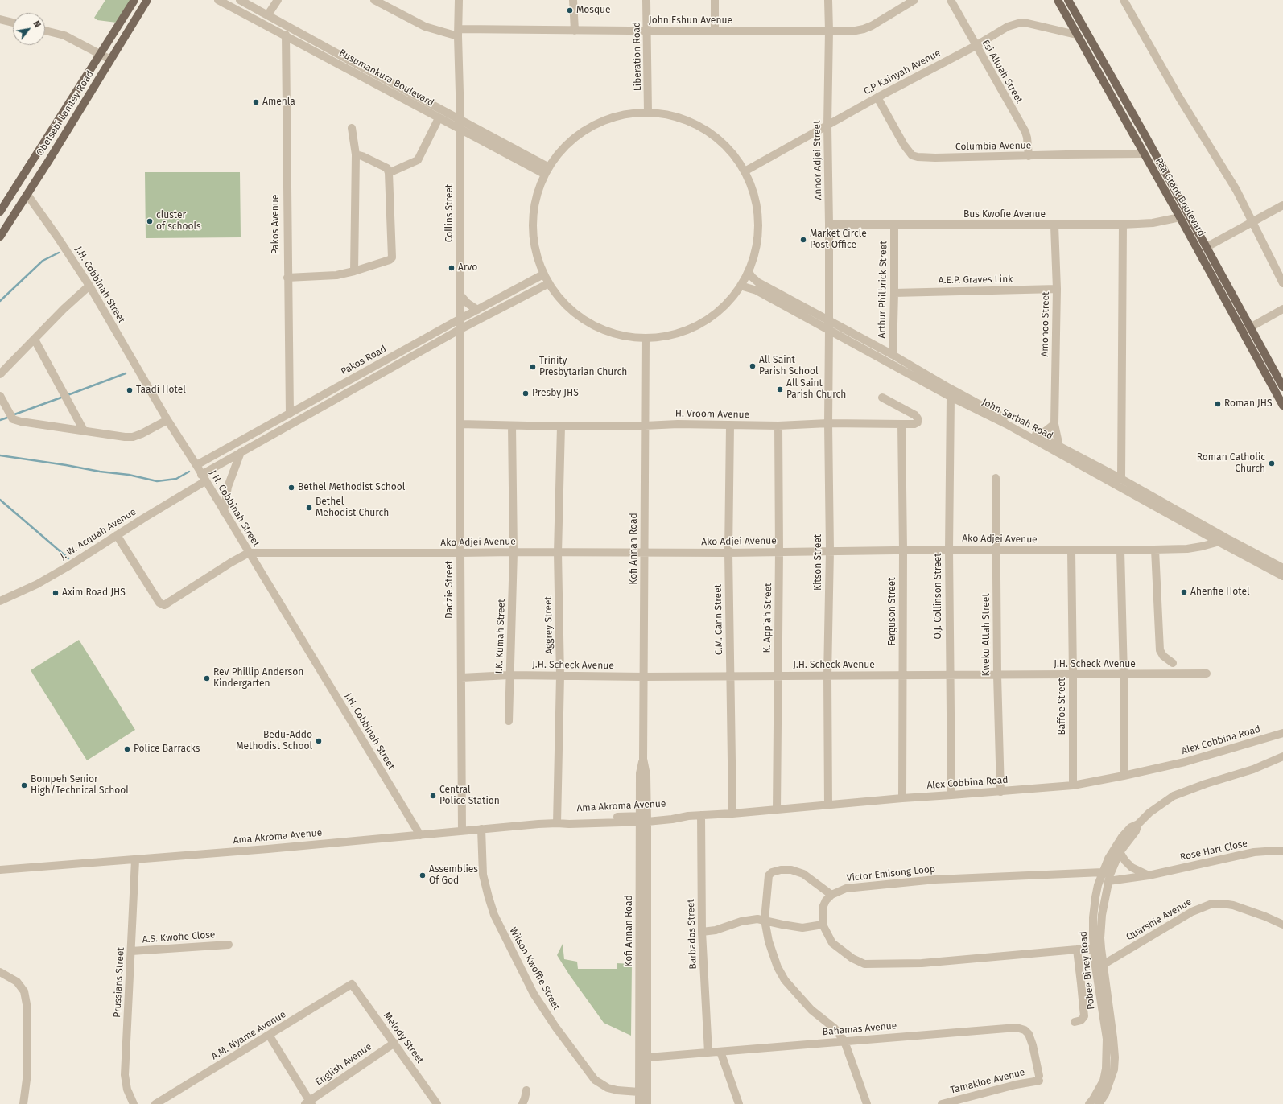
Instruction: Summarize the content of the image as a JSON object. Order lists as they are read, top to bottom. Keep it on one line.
{"streets":{"main road":["Obetsebi Lamtey Road","Paa Grant Boulevard"],"street":["John Eshun Avenue","Liberation Road","Esi Alluah Street","C.P Kainyah Avenue","Busumankura Boulevard","Columbia Avenue","Annor Adjei Street","Collins Street","Bus Kwofie Avenue","Pakos Avenue","A.E.P. Graves Link","J.H. Cobbinah Street","Arthur Philbrick Street","Amonoo Street","Pakos Road","H. Vroom Avenue","John Sarbah Road","J. W. Acquah Avenue","Ako Adjei Avenue","Kofi Annan Road","Kitson Street","Dadzie Street","O.J. Collinson Street","Ferguson Street","K. Appiah Street","C.M. Cann Street","Aggrey Street","Kweku Attah Street","I.K. Kumah Street","J.H. Scheck Avenue","Baffoe Street","Alex Cobbina Road","Ama Akroma Avenue","Rose Hart Close","Victor Emisong Loop","Quarshie Avenue","Barbados Street","A.S. Kwofie Close","Wilson Kwoffie Street","Pobee Biney Road","Prussians Street","Bahamas Avenue","A.M. Nyame Avenue","Melody Street","English Avenue","Tamakloe Avenue"]},"crossings":[["John Eshun Avenue","Liberation Road"],["John Eshun Avenue","Annor Adjei Street"],["Esi Alluah Street","C.P Kainyah Avenue"],["Esi Alluah Street","Columbia Avenue"],["C.P Kainyah Avenue","Columbia Avenue"],["C.P Kainyah Avenue","Annor Adjei Street"],["C.P Kainyah Avenue","Paa Grant Boulevard"],["Busumankura Boulevard","Collins Street"],["Busumankura Boulevard","Pakos Avenue"],["Obetsebi Lamtey Road","J.H. Cobbinah Street"],["Columbia Avenue","Paa Grant Boulevard"],["Annor Adjei Street","Bus Kwofie Avenue"],["Annor Adjei Street","John Sarbah Road"],["Annor Adjei Street","Kitson Street"],["Paa Grant Boulevard","Bus Kwofie Avenue"],["Collins Street","Pakos Road"],["Collins Street","Dadzie Street"],["Bus Kwofie Avenue","Arthur Philbrick Street"],["Bus Kwofie Avenue","Amonoo Street"],["Pakos Avenue","Pakos Road"],["A.E.P. Graves Link","Arthur Philbrick Street"],["A.E.P. Graves Link","Amonoo Street"],["J.H. Cobbinah Street","Pakos Road"],["J.H. Cobbinah Street","J. W. Acquah Avenue"],["J.H. Cobbinah Street","Ako Adjei Avenue"],["J.H. Cobbinah Street","Ama Akroma Avenue"],["Arthur Philbrick Street","John Sarbah Road"],["Amonoo Street","John Sarbah Road"],["Pakos Road","J. W. Acquah Avenue"],["Pakos Road","Dadzie Street"],["H. Vroom Avenue","Kofi Annan Road"],["H. Vroom Avenue","Kitson Street"],["H. Vroom Avenue","Dadzie Street"],["H. Vroom Avenue","Ferguson Street"],["H. Vroom Avenue","K. Appiah Street"],["H. Vroom Avenue","C.M. Cann Street"],["H. Vroom Avenue","Aggrey Street"],["H. Vroom Avenue","I.K. Kumah Street"],["John Sarbah Road","Ako Adjei Avenue"],["John Sarbah Road","Kitson Street"],["John Sarbah Road","O.J. Collinson Street"],["Ako Adjei Avenue","Kofi Annan Road"],["Ako Adjei Avenue","Kitson Street"],["Ako Adjei Avenue","Dadzie Street"],["Ako Adjei Avenue","O.J. Collinson Street"],["Ako Adjei Avenue","Ferguson Street"],["Ako Adjei Avenue","K. Appiah Street"],["Ako Adjei Avenue","C.M. Cann Street"],["Ako Adjei Avenue","Aggrey Street"],["Ako Adjei Avenue","Kweku Attah Street"],["Ako Adjei Avenue","I.K. Kumah Street"],["Ako Adjei Avenue","Baffoe Street"],["Kofi Annan Road","J.H. Scheck Avenue"],["Kofi Annan Road","Alex Cobbina Road"],["Kofi Annan Road","Ama Akroma Avenue"],["Kofi Annan Road","Wilson Kwoffie Street"],["Kofi Annan Road","Bahamas Avenue"],["Kitson Street","J.H. Scheck Avenue"],["Kitson Street","Alex Cobbina Road"],["Dadzie Street","J.H. Scheck Avenue"],["Dadzie Street","Ama Akroma Avenue"],["O.J. Collinson Street","J.H. Scheck Avenue"],["O.J. Collinson Street","Alex Cobbina Road"],["Ferguson Street","J.H. Scheck Avenue"],["Ferguson Street","Alex Cobbina Road"],["K. Appiah Street","J.H. Scheck Avenue"],["K. Appiah Street","Alex Cobbina Road"],["C.M. Cann Street","J.H. Scheck Avenue"],["C.M. Cann Street","Alex Cobbina Road"],["Aggrey Street","J.H. Scheck Avenue"],["Aggrey Street","Ama Akroma Avenue"],["Kweku Attah Street","J.H. Scheck Avenue"],["Kweku Attah Street","Alex Cobbina Road"],["I.K. Kumah Street","J.H. Scheck Avenue"],["J.H. Scheck Avenue","Baffoe Street"],["Baffoe Street","Alex Cobbina Road"],["Alex Cobbina Road","Ama Akroma Avenue"],["Alex Cobbina Road","Barbados Street"],["Ama Akroma Avenue","Wilson Kwoffie Street"],["Ama Akroma Avenue","Prussians Street"],["Rose Hart Close","Pobee Biney Road"],["Victor Emisong Loop","Pobee Biney Road"],["Quarshie Avenue","Pobee Biney Road"],["Barbados Street","Bahamas Avenue"],["A.S. Kwofie Close","Prussians Street"],["Bahamas Avenue","Tamakloe Avenue"],["A.M. Nyame Avenue","Melody Street"],["Melody Street","English Avenue"]],"places":["Mosque","Amenla","cluster of schools","Market Circle Post Office","Arvo","All Saint Parish School","Trinity Presbytarian Church","All Saint Parish Church","Taadi Hotel","Presby JHS","Roman JHS","Roman Catholic Church","Bethel Methodist School","Bethel Mehodist Church","Ahenfie Hotel","Axim Road JHS","Rev Phillip Anderson Kindergarten","Bedu-Addo Methodist School","Police Barracks","Bompeh Senior High/Technical School","Central Police Station","Assemblies Of God"],"north":"top right"}
